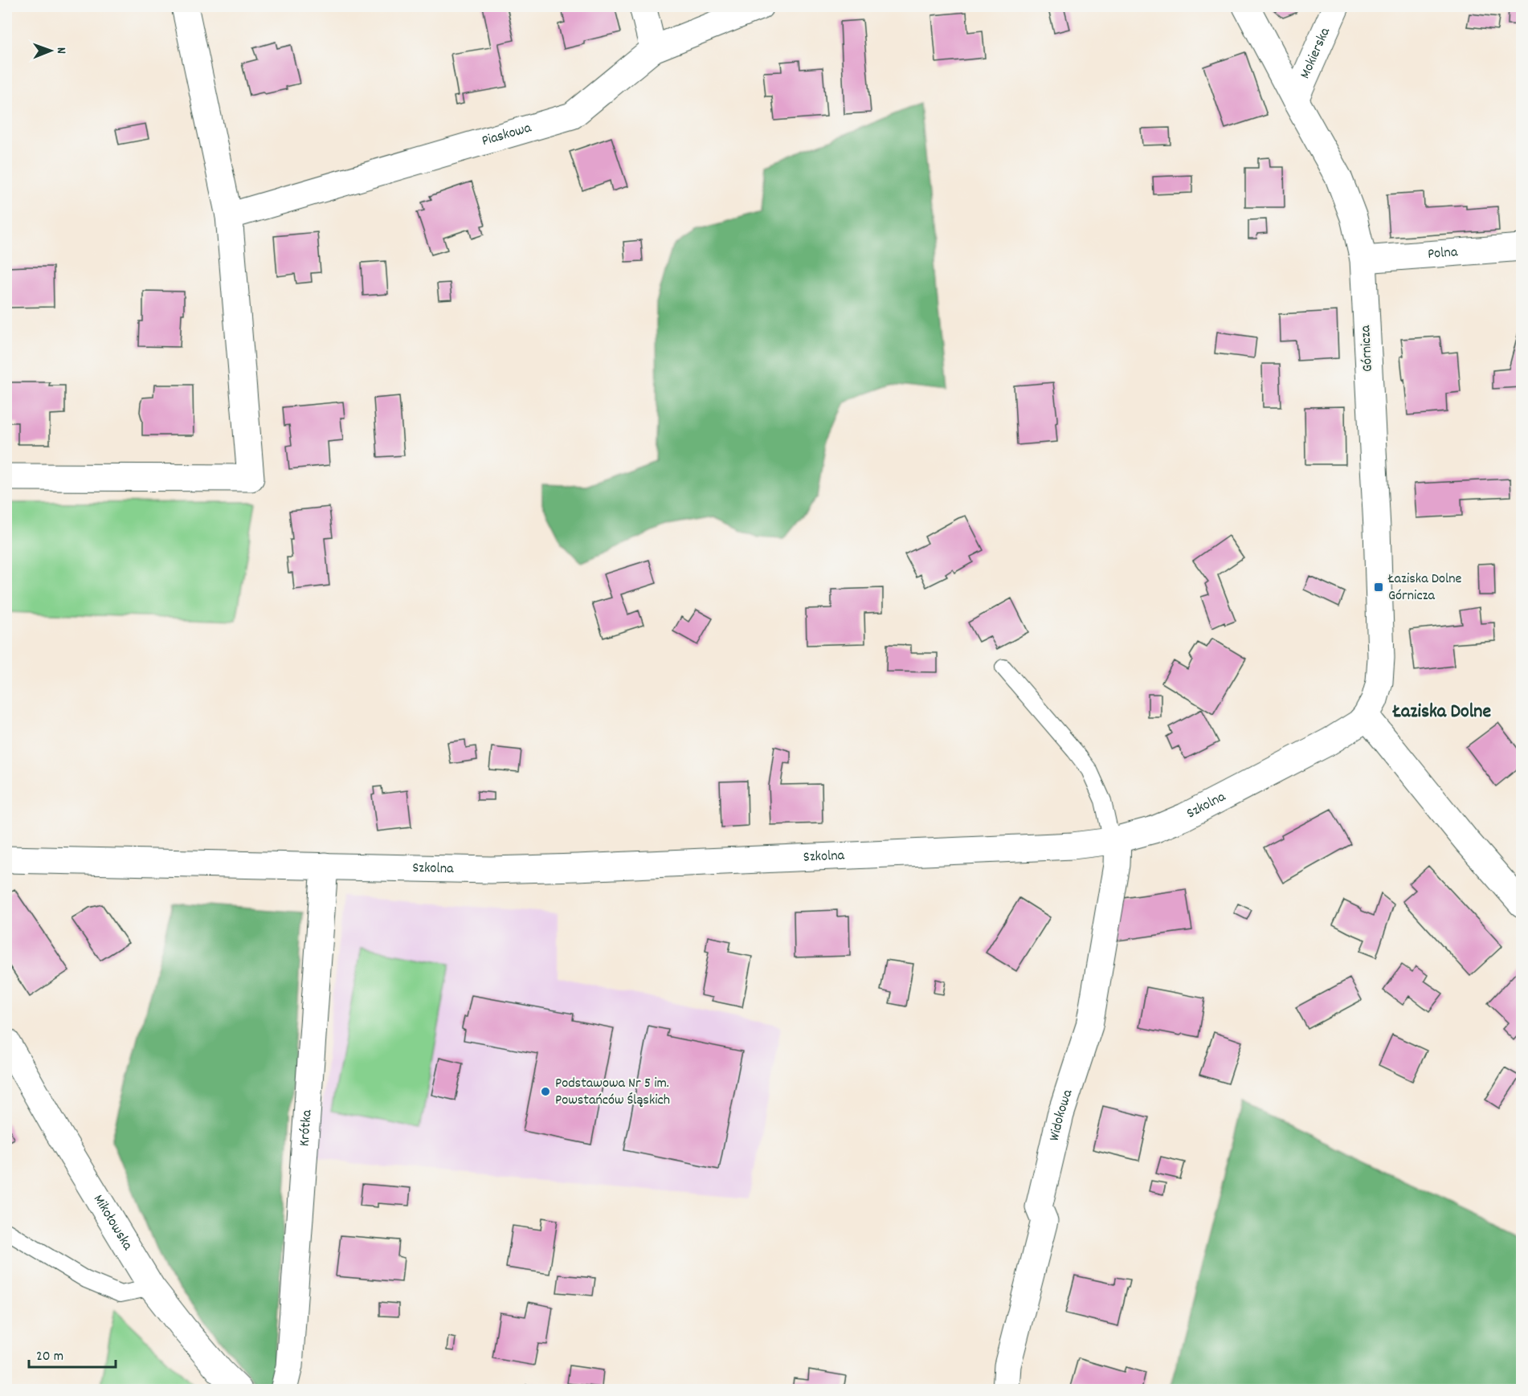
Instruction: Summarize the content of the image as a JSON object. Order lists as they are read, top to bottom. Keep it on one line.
{"streets":{"street":["Mokierska","Piaskowa","Polna","Górnicza","Szkolna","Widokowa","Krótka","Mikołowska"]},"crossings":[["Mokierska","Górnicza"],["Polna","Górnicza"],["Górnicza","Szkolna"],["Szkolna","Widokowa"],["Szkolna","Krótka"]],"districts":["Łaziska Dolne"],"places":{"transit":["Łaziska Dolne Górnicza"],"other":["Podstawowa Nr 5 im. Powstańców Śląskich"]},"scale_bar":"20 m","north":"right"}
